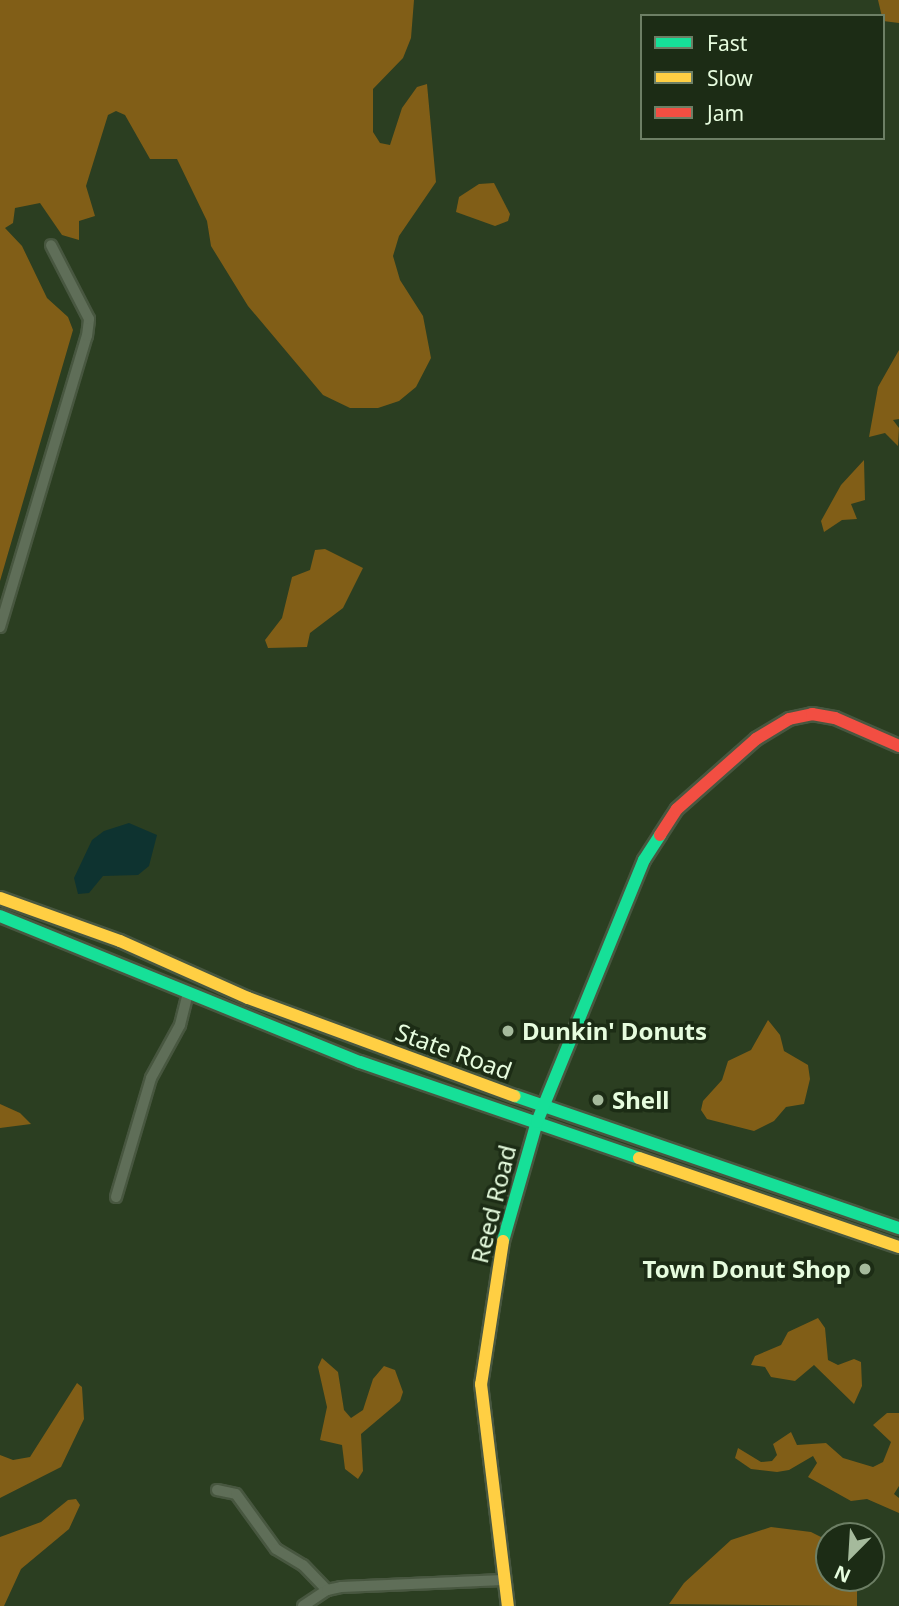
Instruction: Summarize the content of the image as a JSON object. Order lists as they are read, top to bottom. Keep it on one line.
{"streets":{"main road":["State Road","Reed Road"]},"crossings":[["State Road","Reed Road"]],"places":["Dunkin' Donuts","Shell","Town Donut Shop"],"legend":["Fast","Slow","Jam"],"north":"bottom left"}
